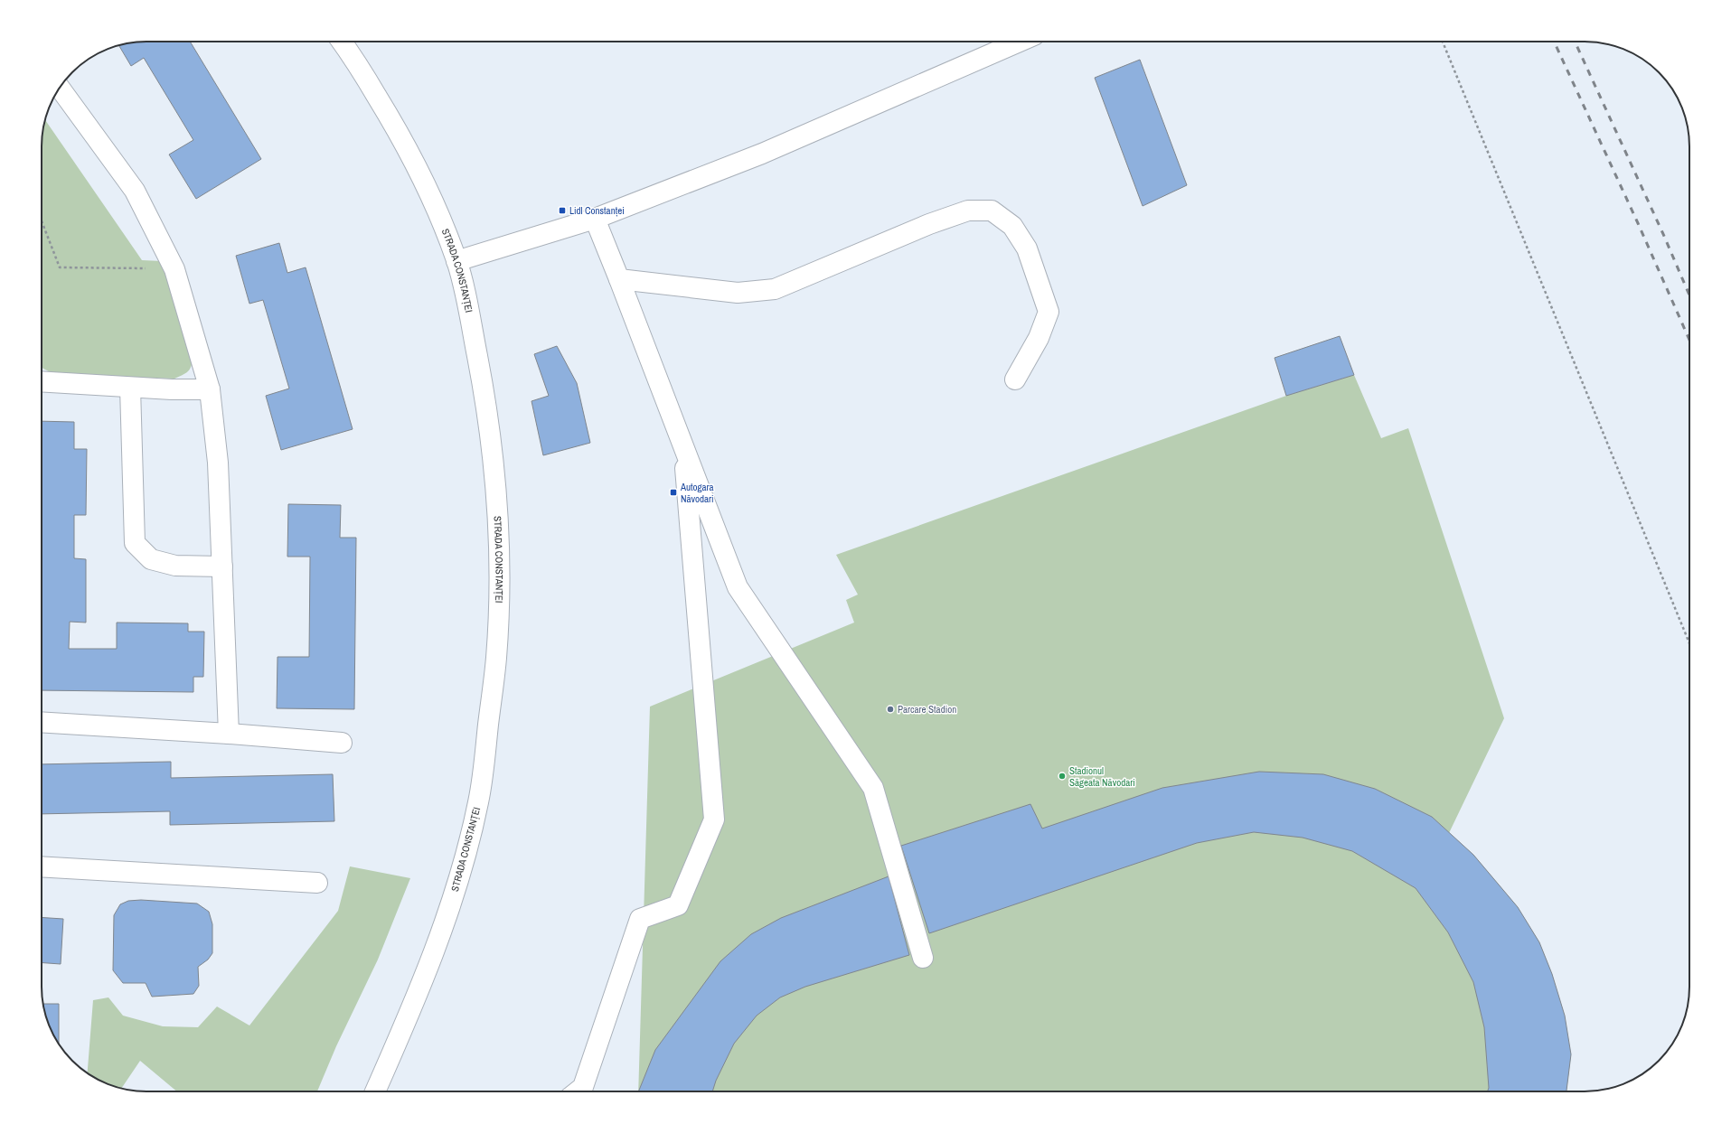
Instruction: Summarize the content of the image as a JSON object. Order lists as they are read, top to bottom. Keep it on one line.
{"streets":{"street":["STRADA CONSTANȚEI"]},"places":{"transit":["Lidl Constanței","Autogara Năvodari"],"other":["Parcare Stadion","Stadionul Săgeata Năvodari"]}}
